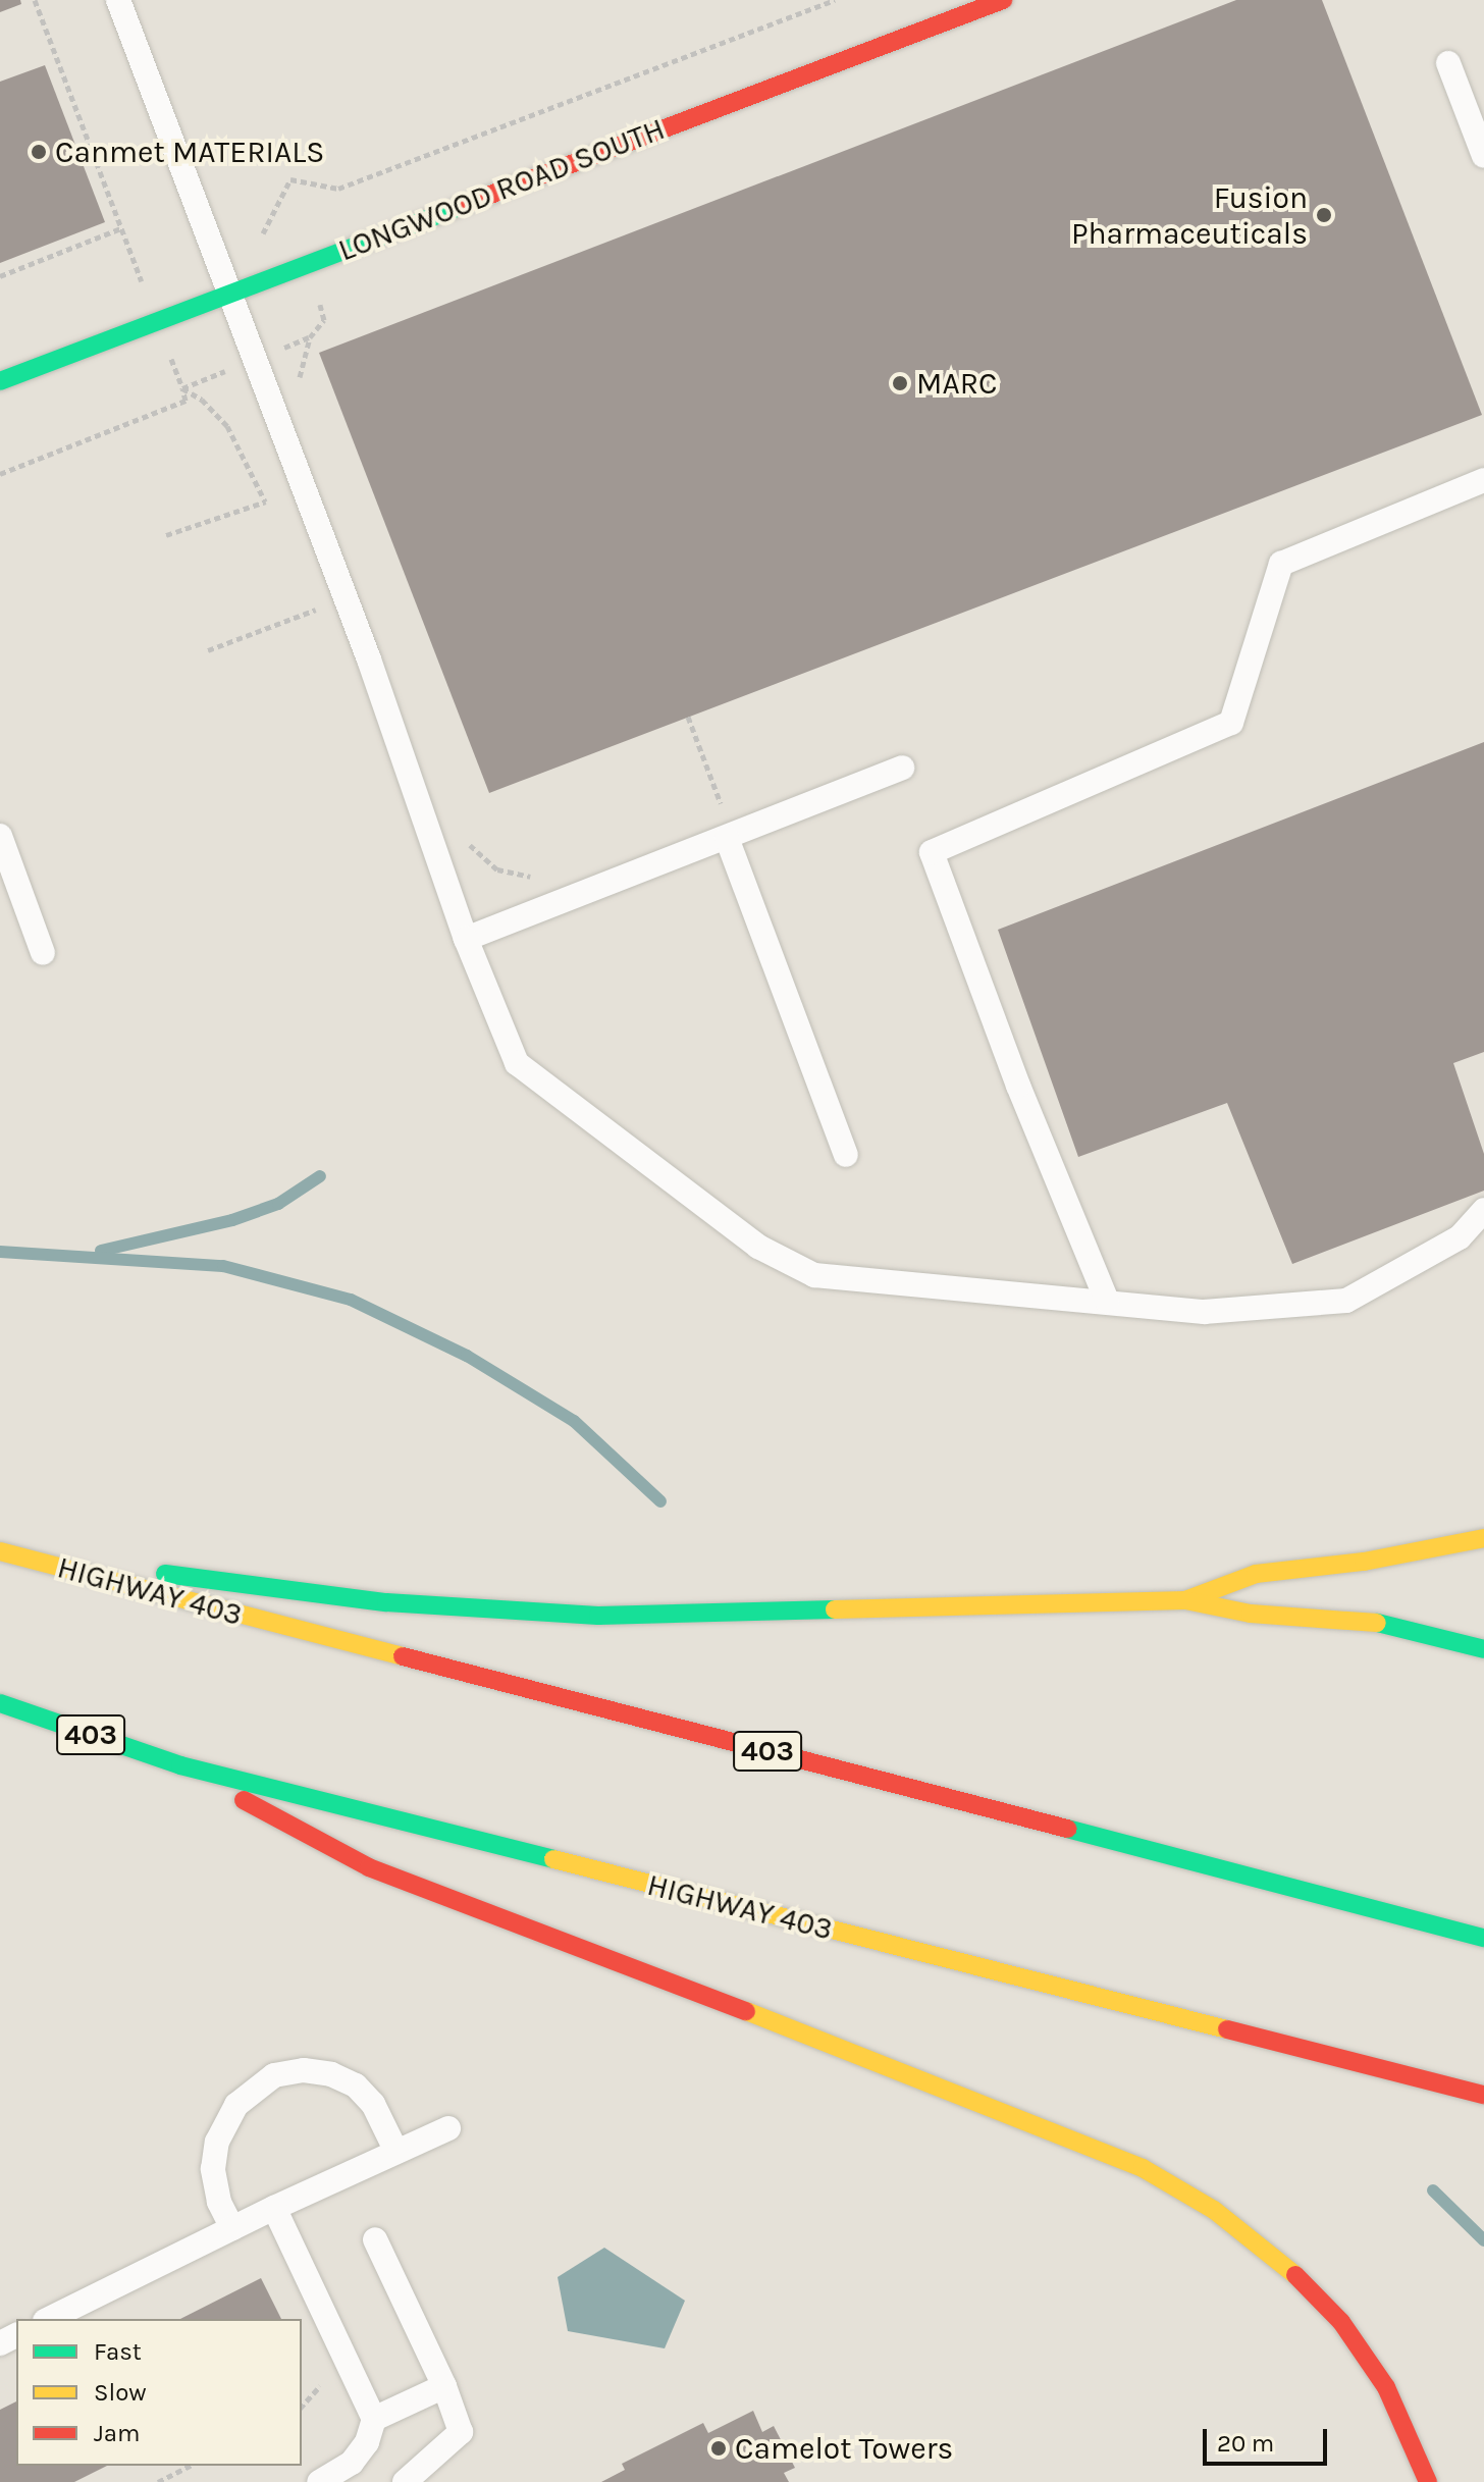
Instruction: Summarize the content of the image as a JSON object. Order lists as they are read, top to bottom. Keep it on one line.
{"streets":{"main road":["LONGWOOD ROAD SOUTH","HIGHWAY 403","403"]},"places":["Canmet MATERIALS","Fusion Pharmaceuticals","MARC","Camelot Towers"],"legend":["Fast","Slow","Jam"],"scale_bar":"20 m"}
